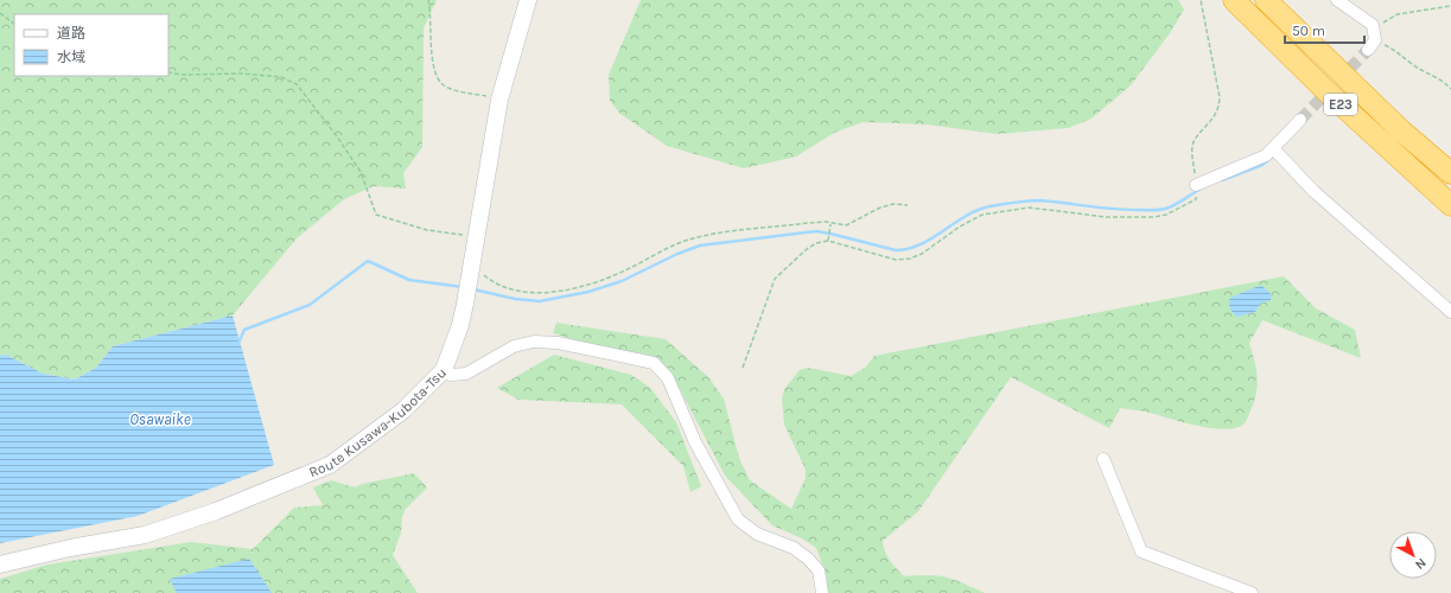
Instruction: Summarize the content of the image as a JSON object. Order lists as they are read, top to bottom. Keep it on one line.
{"streets":{"highway":["E23"],"main road":["Route Kusawa-Kubota-Tsu"]},"water":["Osawaike"],"legend":["道路","水域"],"scale_bar":"50 m","north":"bottom right"}
